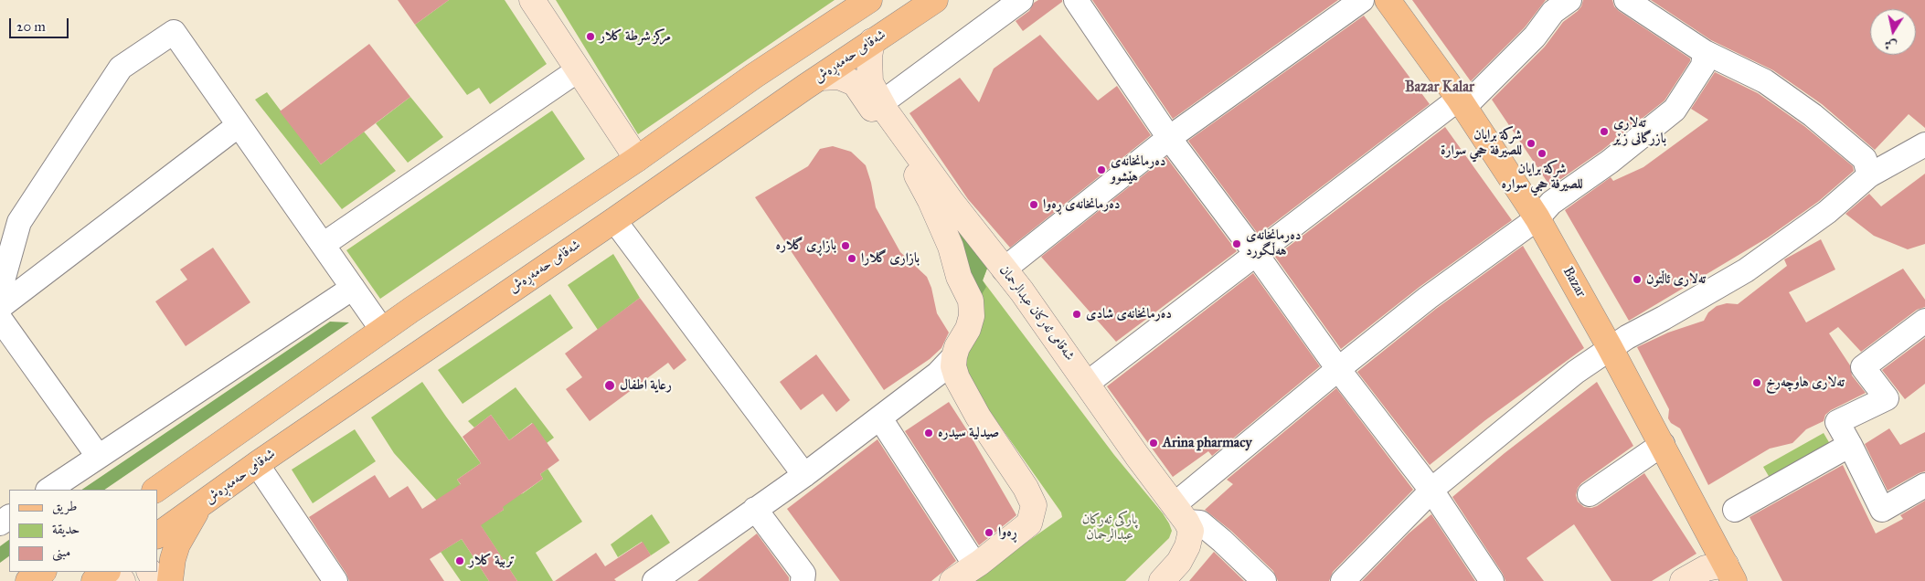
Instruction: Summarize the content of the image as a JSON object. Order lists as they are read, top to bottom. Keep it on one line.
{"streets":{"main road":["شەقامی حەمەڕەش","Bazar"],"street":["شەقامی ئەرکان عبدالرحمان"]},"crossings":[["شەقامی حەمەڕەش","شەقامی ئەرکان عبدالرحمان"]],"districts":["Bazar Kalar"],"parks":["پارکی ئەرکان عبدالرحمان"],"places":["مركز شرطة كلار","تەلاری بازرگانی زێر","شركة برايان للصيرفة حجي سوارة","شركة برايان للصيرفة حجي سواره","دەرمانخانەی هێشوو","دەرمانخانەی ڕەوا","دەرمانخانەی هەڵگورد","بازاڕی گلارە","بازاری گلارا","تەلاری ئاڵتون","دەرمانخانەی شادی","تەلاری هاوچەرخ","رعاية اطفال","صيدلية سيدره","Arina pharmacy","ڕەوا","تربية كلار"],"legend":["طريق","حديقة","مبنى"],"scale_bar":"20 m","north":"bottom"}
